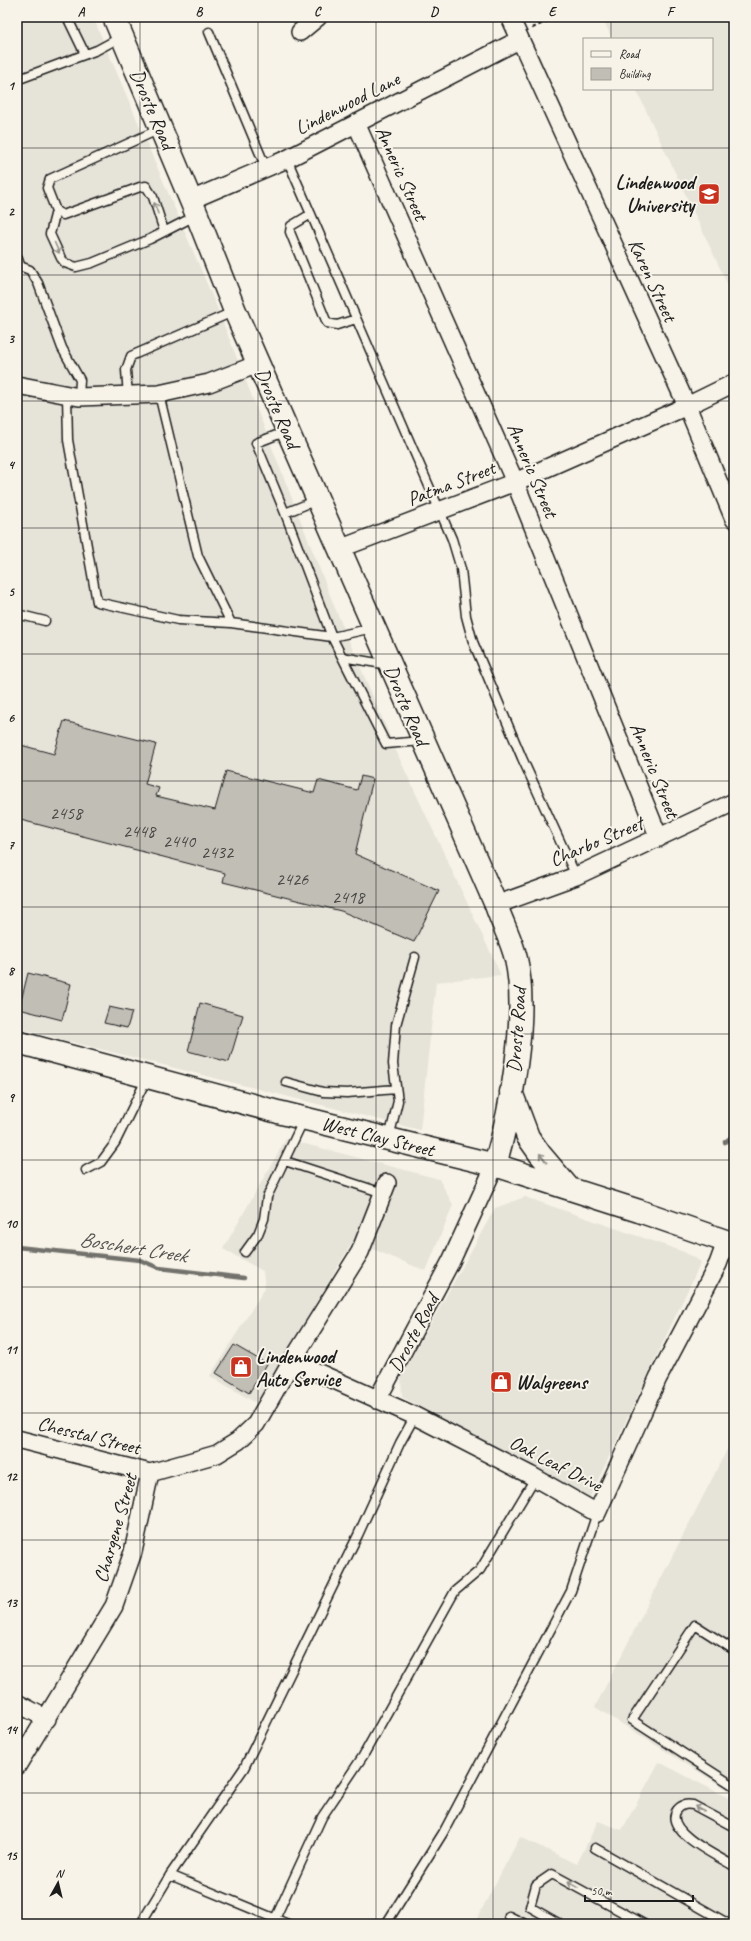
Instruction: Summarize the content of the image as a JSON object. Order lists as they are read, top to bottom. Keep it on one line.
{"streets":{"street":["Lindenwood Lane","Droste Road","Anneric Street","Karen Street","Patma Street","Charbo Street","West Clay Street","Chesstal Street","Oak Leaf Drive","Chargene Street"]},"crossings":[["Lindenwood Lane","Droste Road"],["Lindenwood Lane","Anneric Street"],["Lindenwood Lane","Karen Street"],["Droste Road","Patma Street"],["Droste Road","Charbo Street"],["Droste Road","West Clay Street"],["Droste Road","Oak Leaf Drive"],["Anneric Street","Patma Street"],["Anneric Street","Charbo Street"],["Karen Street","Patma Street"],["West Clay Street","Oak Leaf Drive"],["Chesstal Street","Chargene Street"],["Oak Leaf Drive","Chargene Street"]],"water":["Boschert Creek"],"places":{"school or university":["Lindenwood University"],"shop":["Lindenwood Auto Service","Walgreens"]},"house_numbers":["2458","2448","2440","2432","2426","2418"],"legend":["Road","Building"],"scale_bar":"50 m","north":"top","grid":{"columns":["A","B","C","D","E","F"],"rows":["1","2","3","4","5","6","7","8","9","10","11","12","13","14","15"]}}
